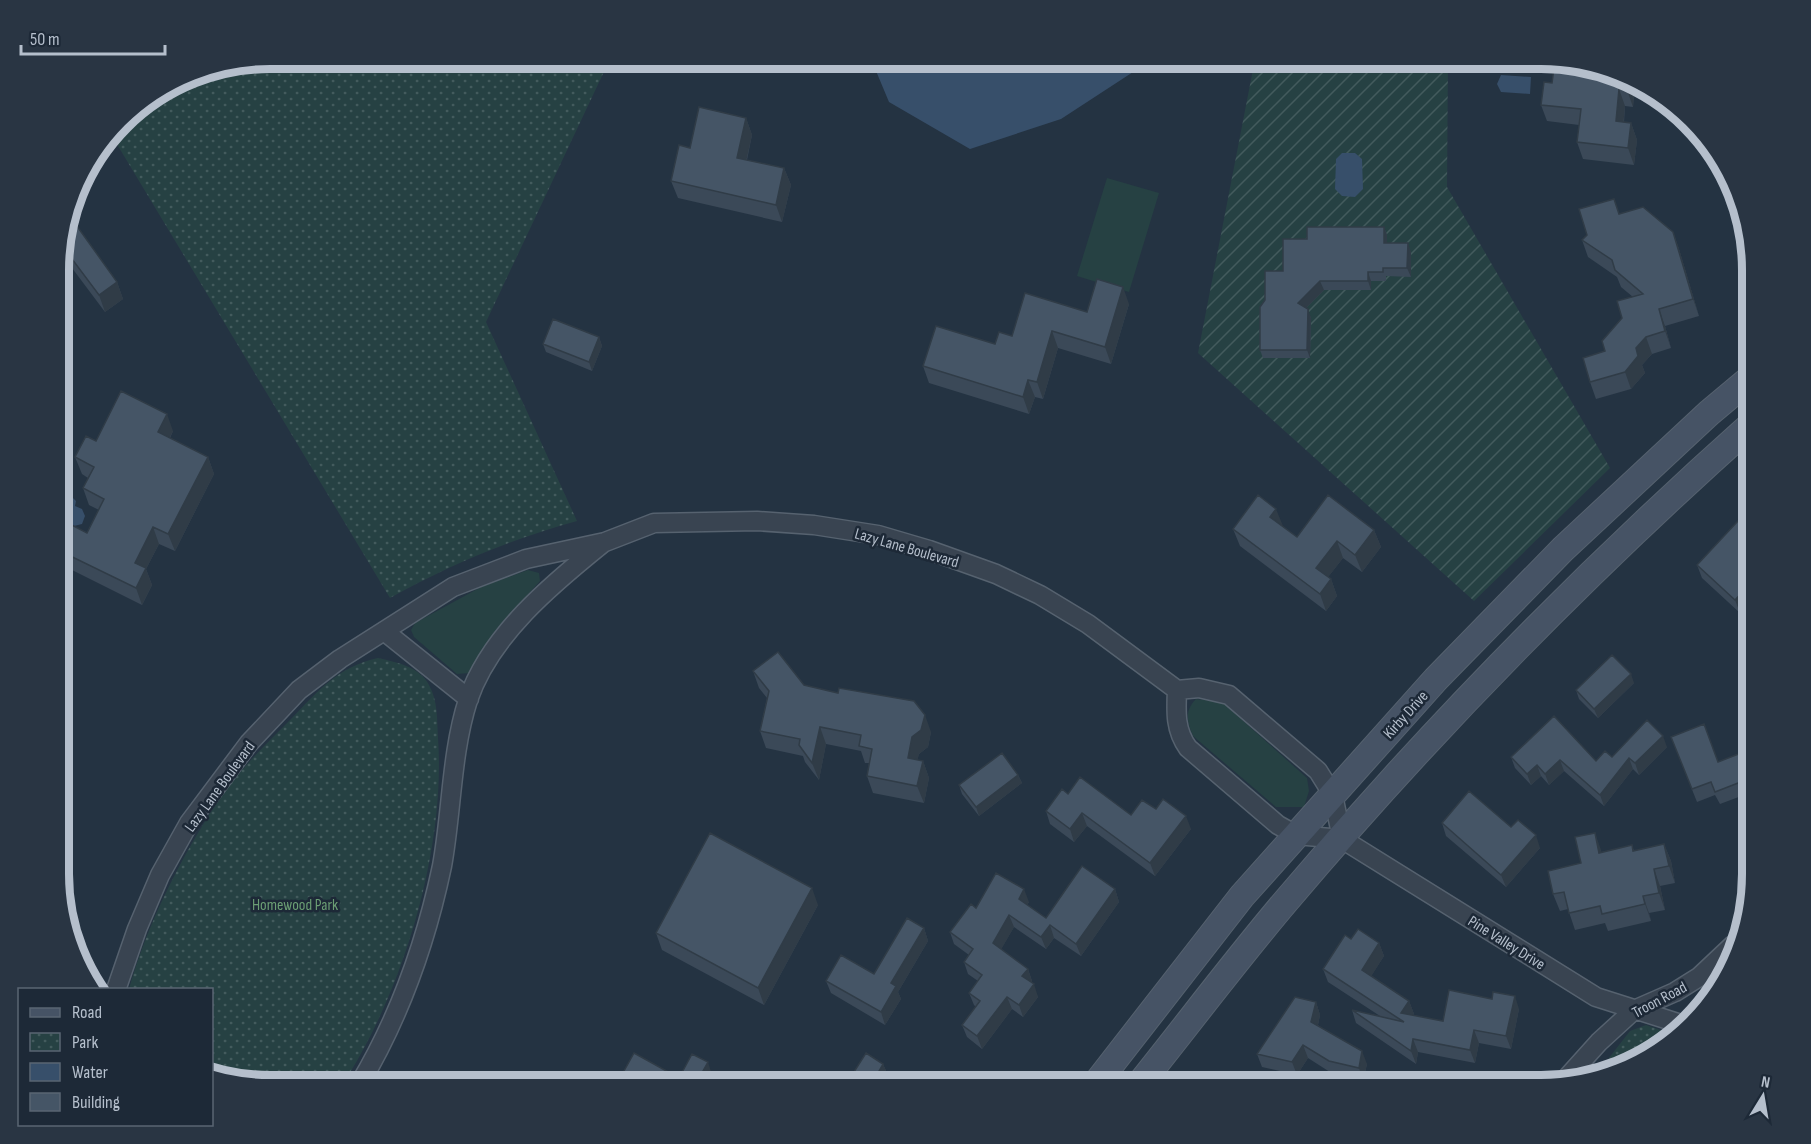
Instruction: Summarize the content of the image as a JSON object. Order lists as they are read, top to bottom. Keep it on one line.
{"streets":{"main road":["Kirby Drive"],"street":["Lazy Lane Boulevard","Pine Valley Drive","Troon Road"]},"crossings":[["Pine Valley Drive","Troon Road"]],"parks":["Homewood Park"],"legend":["Road","Park","Water","Building"],"scale_bar":"50 m","north":"top"}
